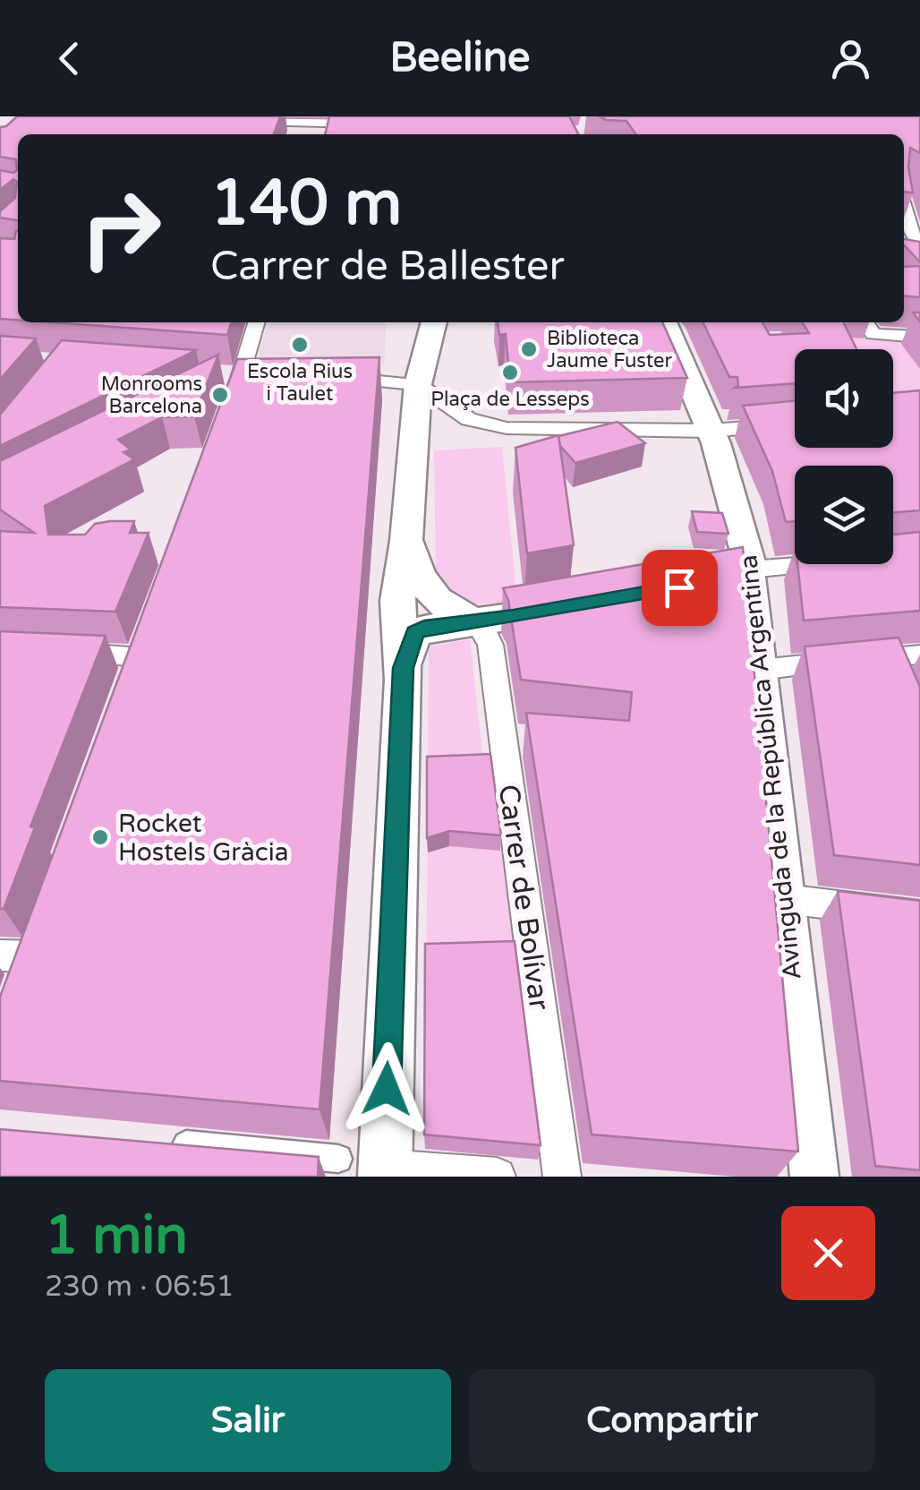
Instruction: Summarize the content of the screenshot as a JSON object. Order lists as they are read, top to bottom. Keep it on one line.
{"streets":{"main road":["Avinguda de la República Argentina"],"street":["Carrer de Bolívar"]},"places":["Escola Rius i Taulet","Biblioteca Jaume Fuster","Plaça de Lesseps","Monrooms Barcelona","Rocket Hostels Gràcia"],"page":{"header":"Beeline","turn":["140 m","Carrer de Ballester"],"heading":["1 min","230 m · 06:51"],"buttons":["Salir","Compartir"]}}
